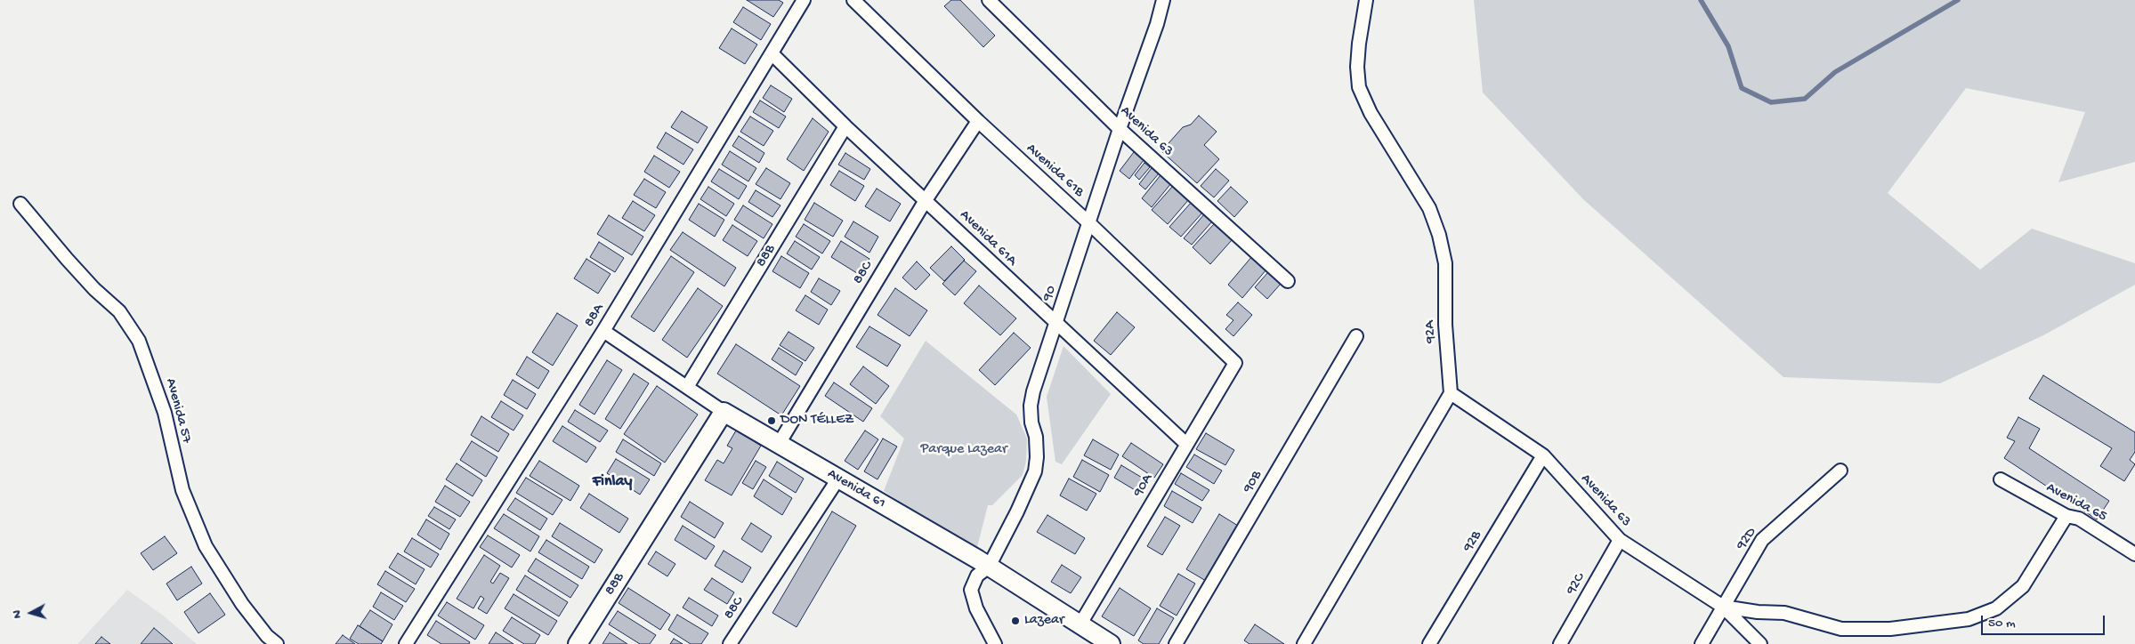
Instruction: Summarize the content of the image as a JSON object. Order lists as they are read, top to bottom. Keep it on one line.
{"streets":{"street":["Avenida 63","Avenida 61B","Avenida 61A","88B","88C","90","88A","92A","Avenida 57","90B","90A","Avenida 61","Avenida 65","92D","92B","92C"]},"crossings":[["Avenida 63","90"],["Avenida 63","92A"],["Avenida 63","92D"],["Avenida 63","92B"],["Avenida 63","92C"],["Avenida 61B","88C"],["Avenida 61B","90"],["Avenida 61B","90A"],["Avenida 61A","88B"],["Avenida 61A","88C"],["Avenida 61A","90"],["Avenida 61A","88A"],["Avenida 61A","90A"],["88B","Avenida 61"],["88C","Avenida 61"],["90","Avenida 61"],["88A","Avenida 61"],["90A","Avenida 61"]],"districts":["Finlay"],"parks":["Parque Lazear"],"places":["DON TÉLLEZ","Lazear"],"scale_bar":"50 m","north":"left"}
